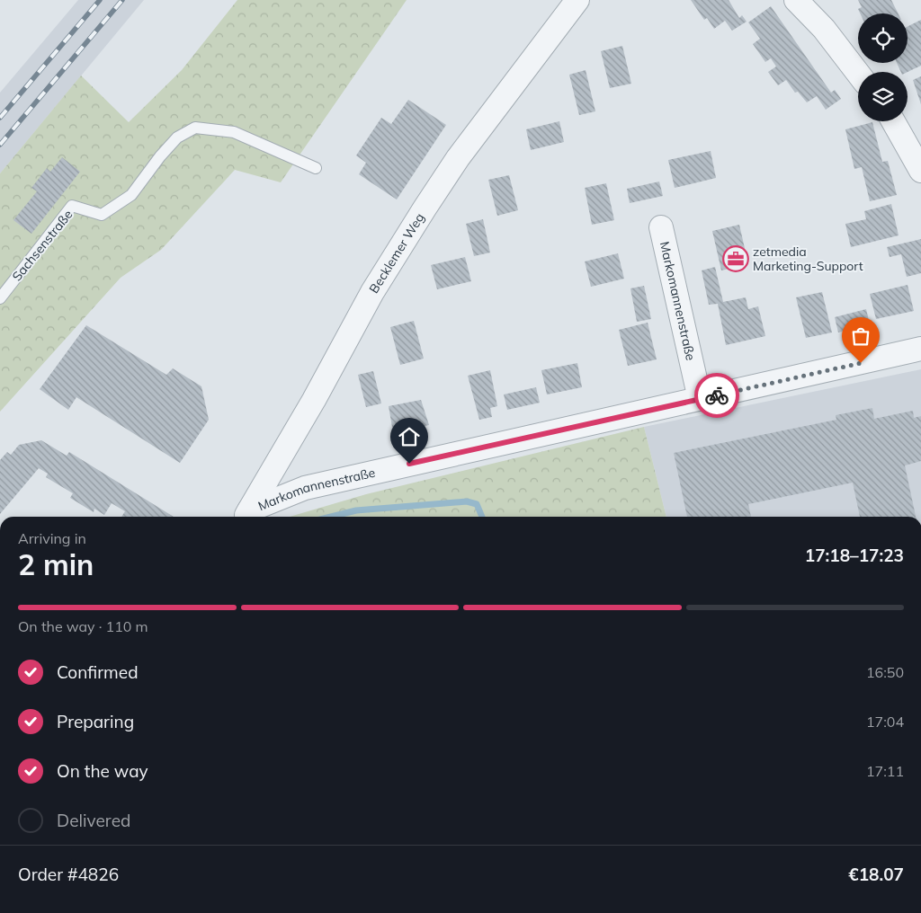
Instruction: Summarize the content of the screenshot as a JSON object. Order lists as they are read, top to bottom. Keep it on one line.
{"streets":{"street":["Becklemer Weg","Markomannenstraße"],"lane":["Sachsenstraße"]},"crossings":[["Becklemer Weg","Markomannenstraße"]],"places":{"office":["zetmedia Marketing-Support"]},"page":{"heading":["2 min","Arriving in","17:18–17:23"],"panel":["Order #4826","€18.07"],"bar":"On the way · 110 m","list":[["Confirmed","16:50"],["Preparing","17:04"],["On the way","17:11"],"Delivered"]}}
